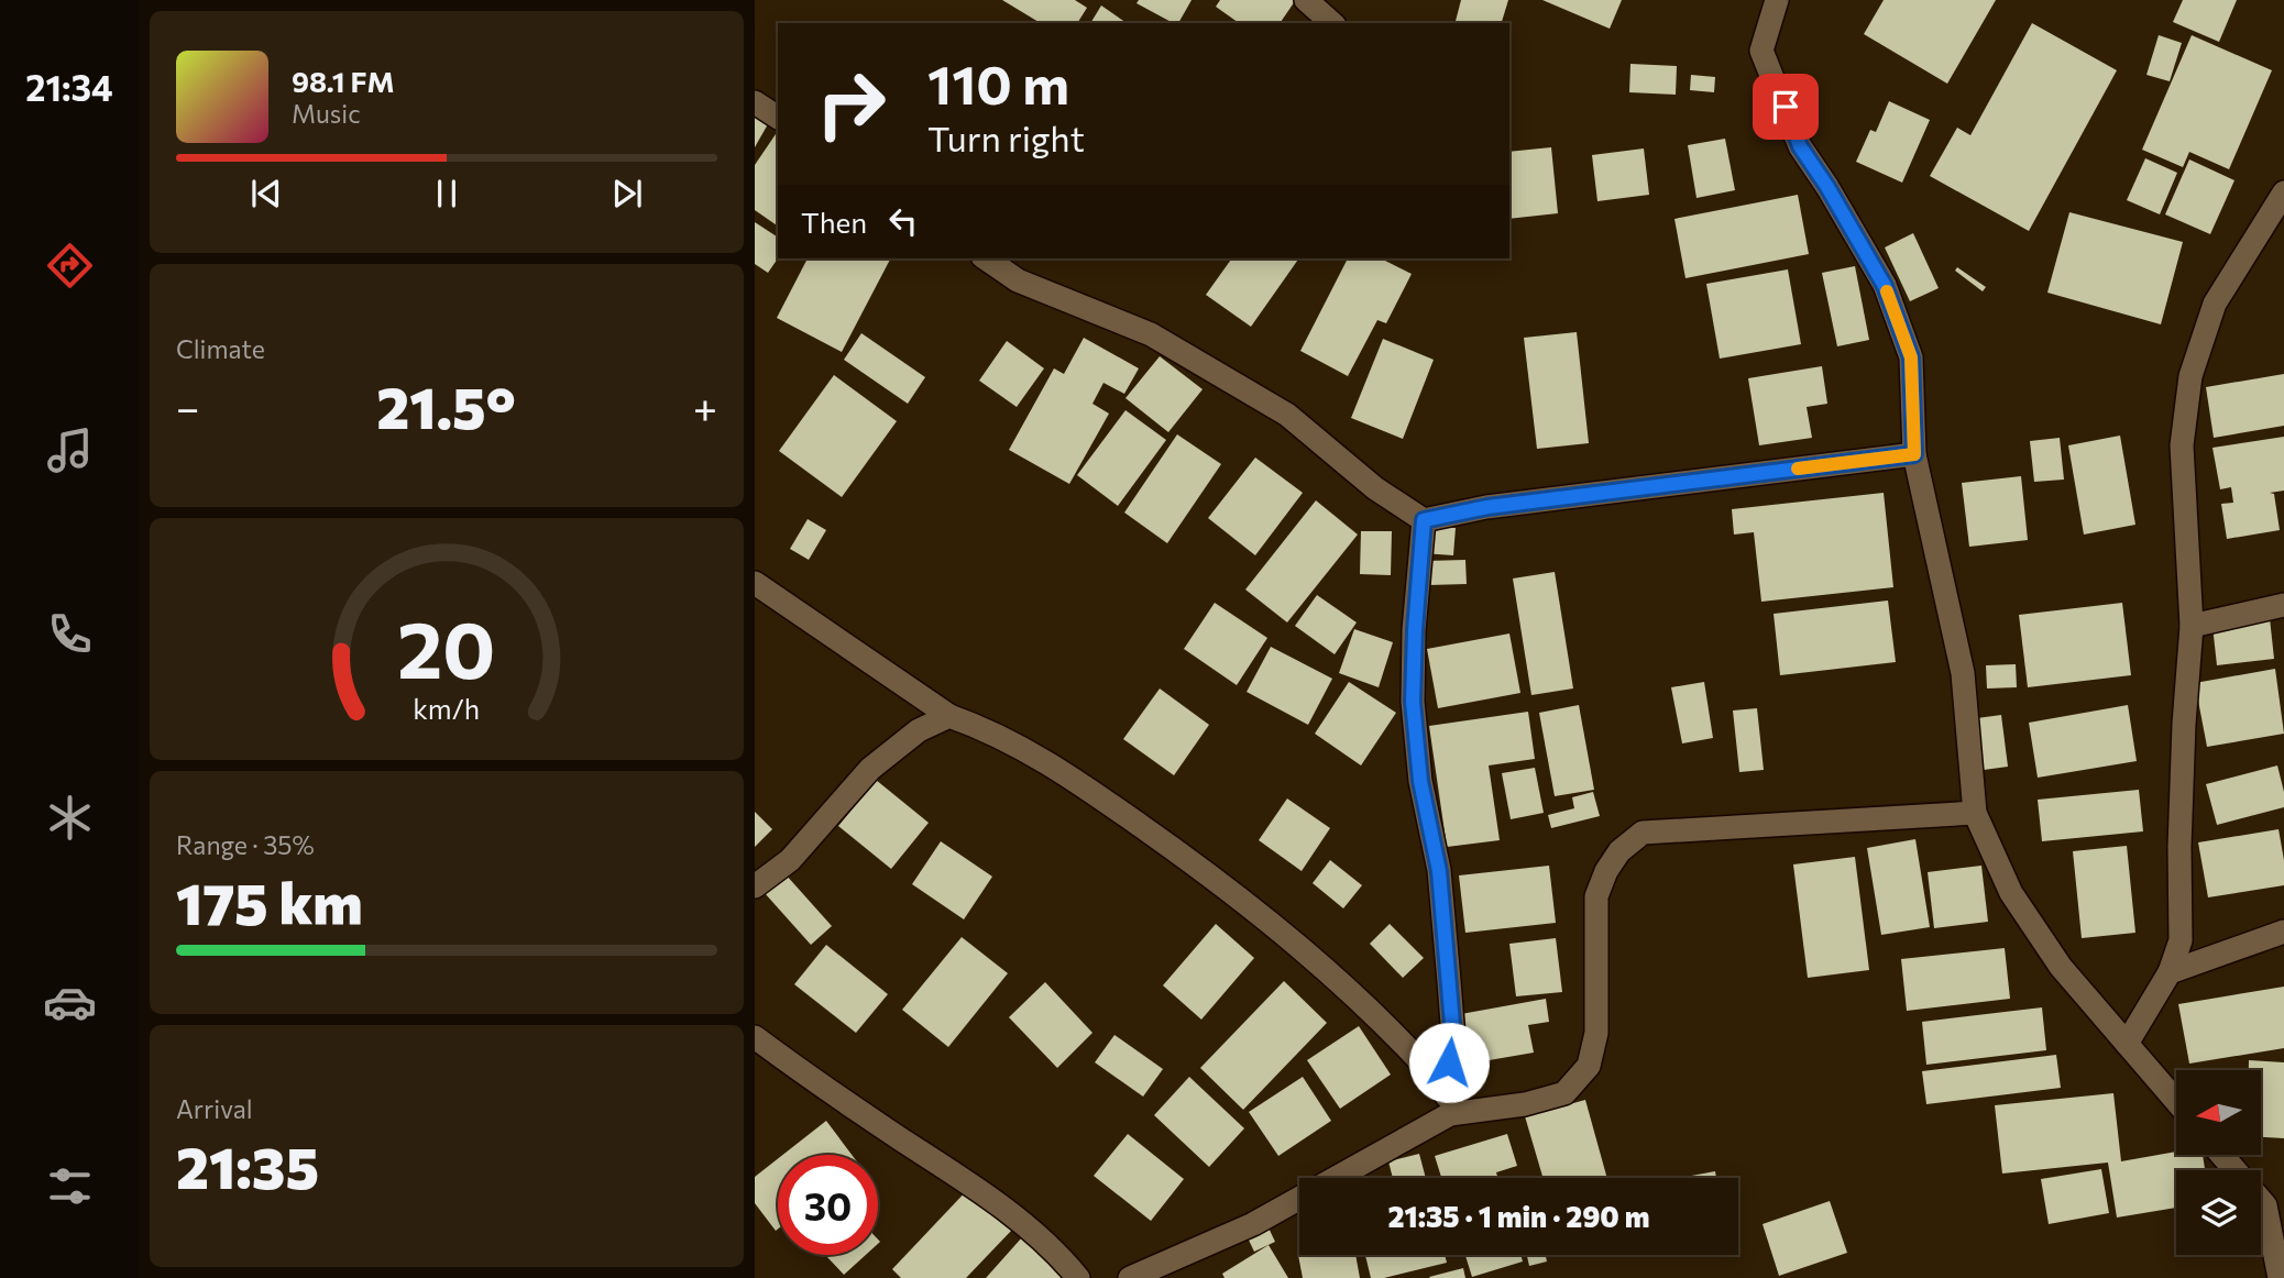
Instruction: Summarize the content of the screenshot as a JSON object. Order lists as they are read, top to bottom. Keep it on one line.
{"north":"left","page":{"tabs":"21:34","turn":["110 m","Turn right"],"song":["98.1 FM","Music"],"then":"Then","tile":["Climate",["Range · 35%","175 km"],["Arrival","21:35"]],"heat":["−","21.5°","+"],"limit":"30","trip":"21:35 · 1 min · 290 m","gauge":["20","km/h"]}}
